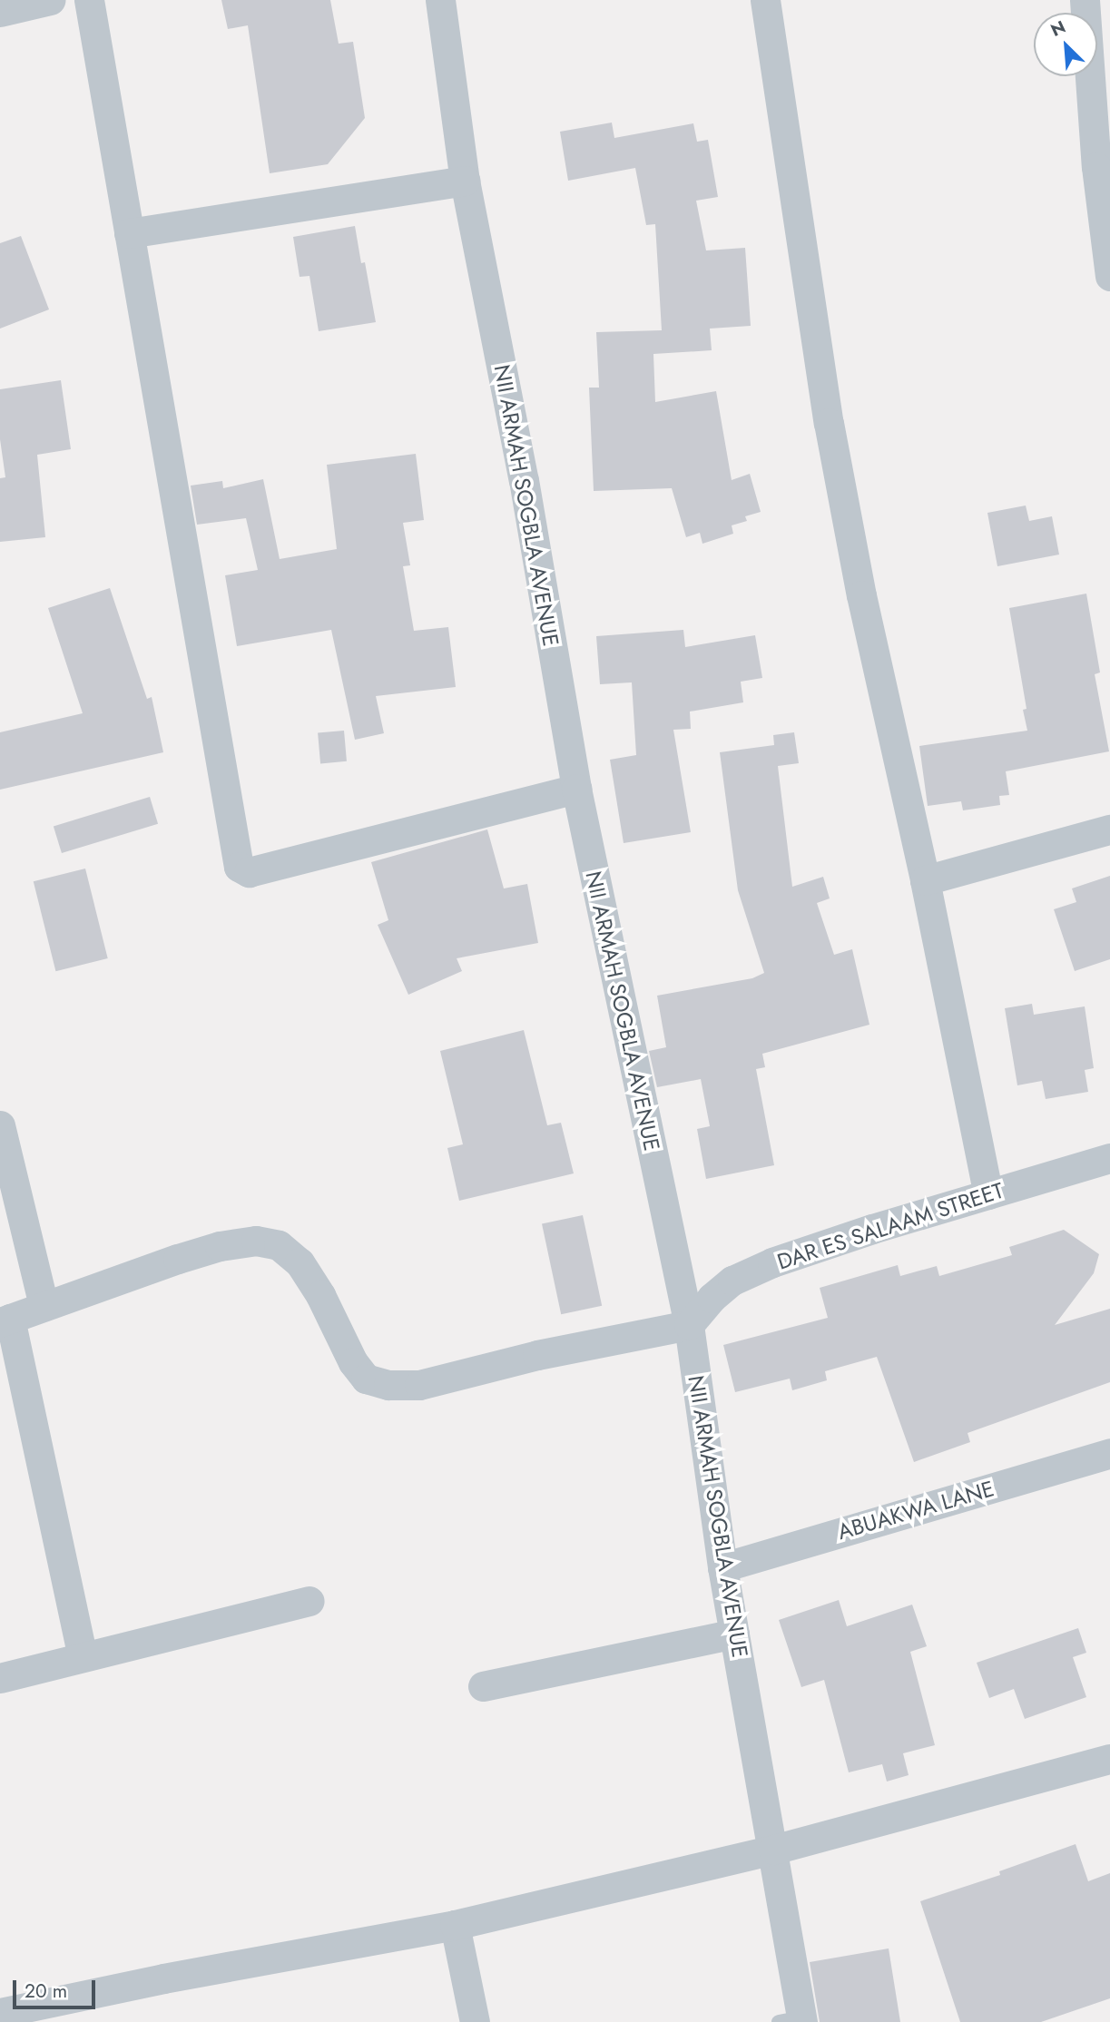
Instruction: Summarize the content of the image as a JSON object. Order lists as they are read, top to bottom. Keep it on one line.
{"streets":{"street":["NII ARMAH SOGBLA AVENUE","DAR ES SALAAM STREET","ABUAKWA LANE"]},"crossings":[["NII ARMAH SOGBLA AVENUE","DAR ES SALAAM STREET"],["NII ARMAH SOGBLA AVENUE","ABUAKWA LANE"]],"scale_bar":"20 m","north":"top left"}
